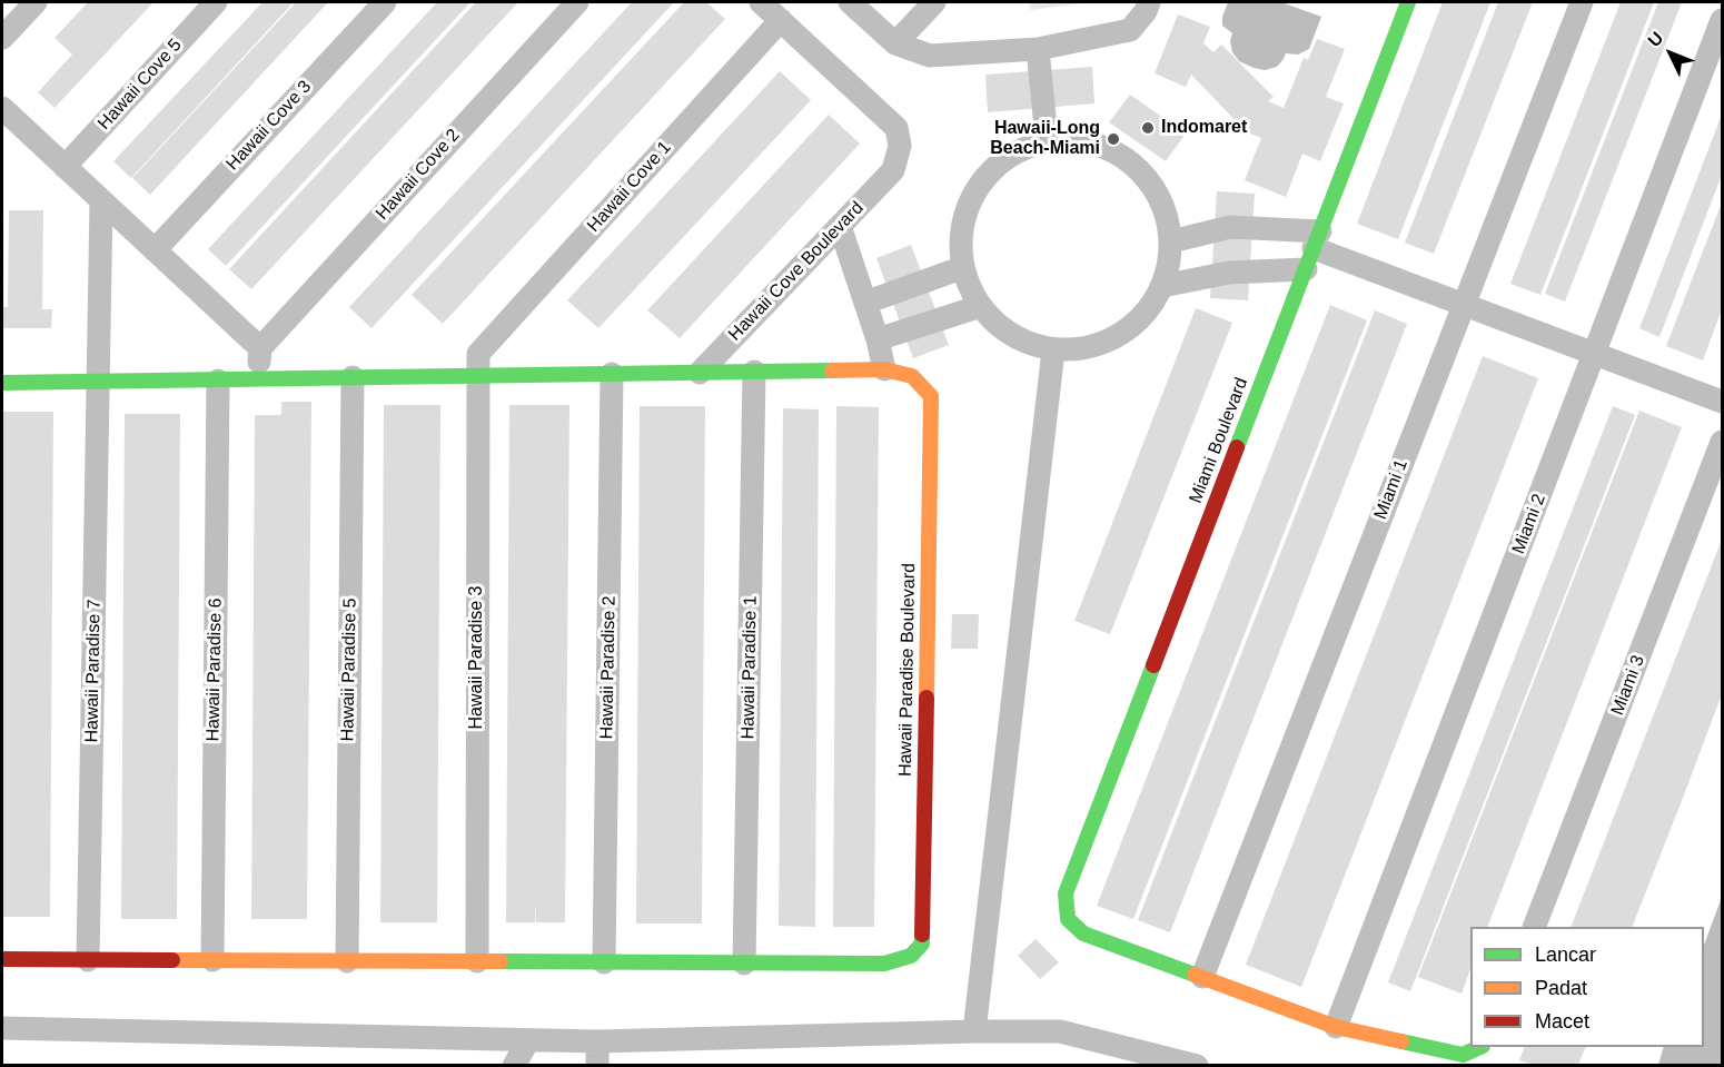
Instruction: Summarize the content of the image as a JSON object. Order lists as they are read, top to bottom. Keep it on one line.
{"streets":{"street":["Hawaii Cove 5","Hawaii Cove 3","Hawaii Cove 2","Hawaii Cove 1","Hawaii Cove Boulevard","Miami Boulevard","Miami 1","Miami 2","Hawaii Paradise 3","Hawaii Paradise 2","Hawaii Paradise 1","Hawaii Paradise 6","Hawaii Paradise 5","Hawaii Paradise Boulevard","Hawaii Paradise 7","Miami 3"]},"crossings":[["Hawaii Cove 1","Hawaii Cove Boulevard"],["Hawaii Cove 1","Hawaii Paradise 3"],["Miami Boulevard","Miami 1"],["Hawaii Paradise 1","Hawaii Paradise Boulevard"]],"places":["Indomaret","Hawaii-Long Beach-Miami"],"legend":["Lancar","Padat","Macet"],"north":"top left"}
